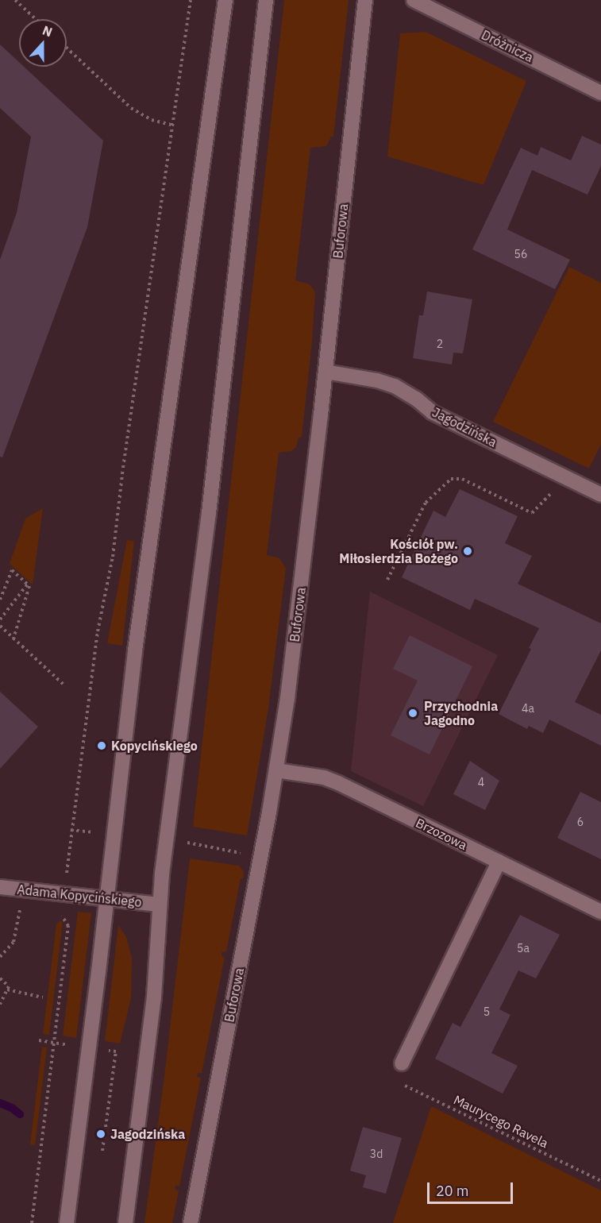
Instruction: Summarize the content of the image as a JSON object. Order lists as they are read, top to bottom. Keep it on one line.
{"streets":{"street":["Dróżnicza","Buforowa","Jagodzińska","Brzozowa","Adama Kopycińskiego"],"path":["Maurycego Ravela"]},"crossings":[["Buforowa","Jagodzińska"],["Buforowa","Brzozowa"]],"places":["Kościół pw. Miłosierdzia Bożego","Przychodnia Jagodno","Kopycińskiego","Jagodzińska"],"house_numbers":["56","2","4a","4","6","5a","5","3d"],"scale_bar":"20 m","north":"top"}
